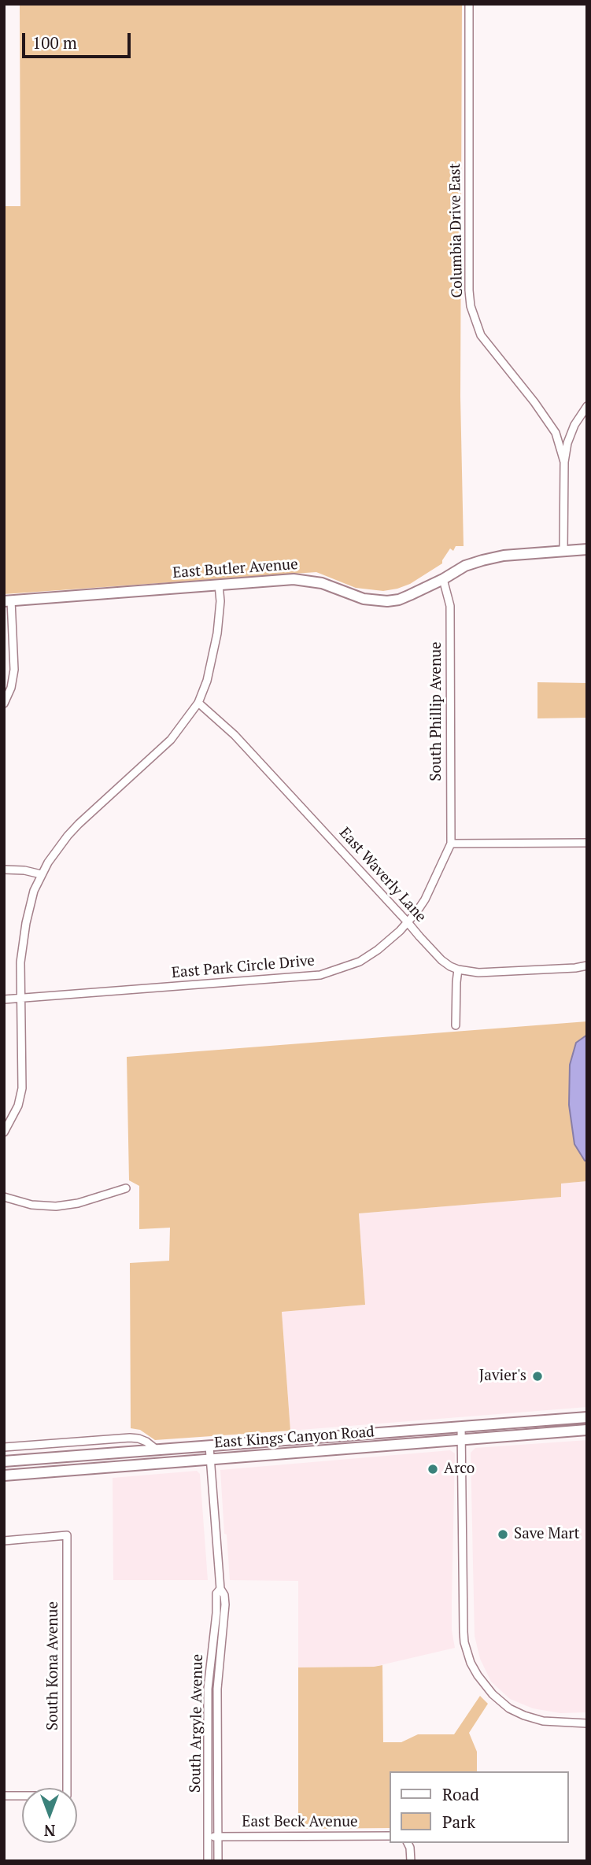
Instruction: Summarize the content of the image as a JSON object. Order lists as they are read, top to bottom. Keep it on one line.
{"streets":{"main road":["East Butler Avenue","East Kings Canyon Road"],"street":["Columbia Drive East","South Phillip Avenue","East Waverly Lane","East Park Circle Drive","South Kona Avenue","South Argyle Avenue","East Beck Avenue"]},"crossings":[["East Butler Avenue","South Phillip Avenue"],["South Phillip Avenue","East Park Circle Drive"],["East Waverly Lane","East Park Circle Drive"],["East Kings Canyon Road","South Argyle Avenue"],["South Argyle Avenue","East Beck Avenue"]],"places":["Javier's","Arco","Save Mart"],"legend":["Road","Park"],"scale_bar":"100 m","north":"bottom"}
